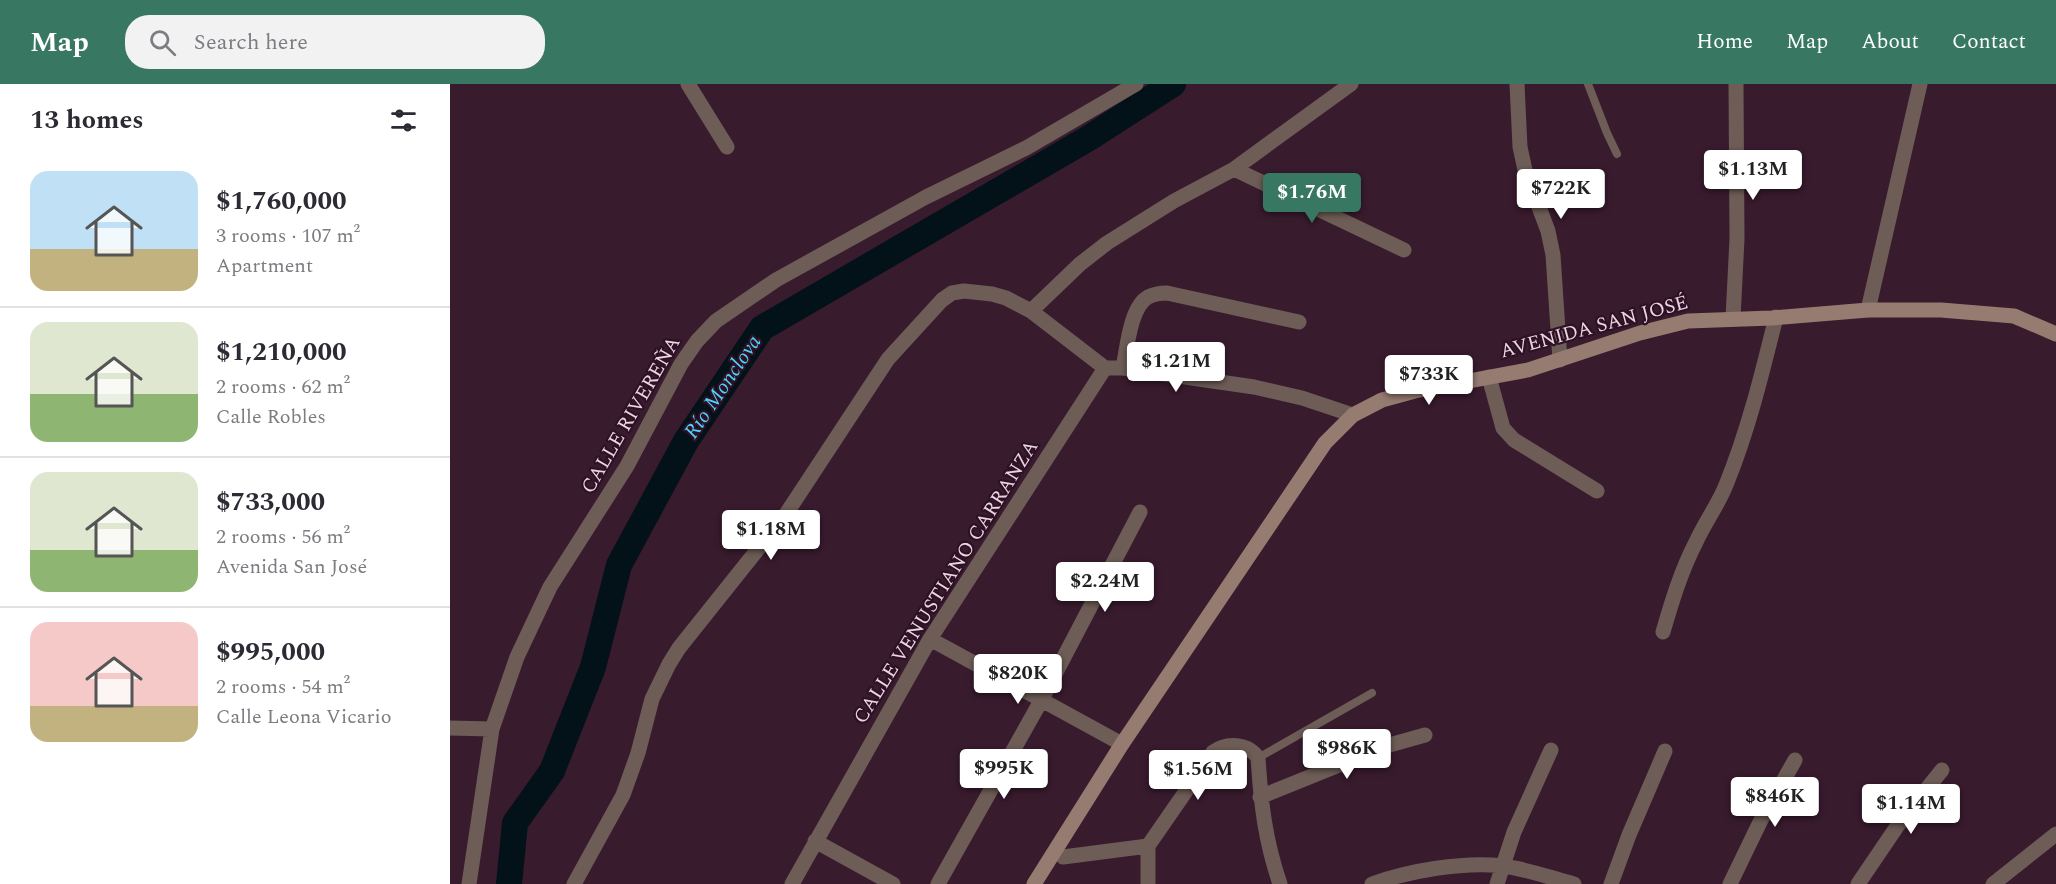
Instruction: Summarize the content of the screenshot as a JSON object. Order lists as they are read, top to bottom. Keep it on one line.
{"streets":{"street":["AVENIDA SAN JOSÉ","CALLE RIVEREÑA","CALLE VENUSTIANO CARRANZA"]},"water":["Río Monclova"],"page":{"header":"Map","search":"Search here","nav":["Home","Map","About","Contact"],"heading":"13 homes","price":["$1.13M","$722K","$1.76M","$1.21M","$733K","$1.18M","$2.24M","$820K","$986K","$995K","$1.56M","$846K","$1.14M"],"list":[{"name":"$1,760,000","note":"3 rooms · 107 m² · Apartment"},{"name":"$1,210,000","note":"2 rooms · 62 m² · Calle Robles"},{"name":"$733,000","note":"2 rooms · 56 m² · Avenida San José"},{"name":"$995,000","note":"2 rooms · 54 m² · Calle Leona Vicario"}]}}
